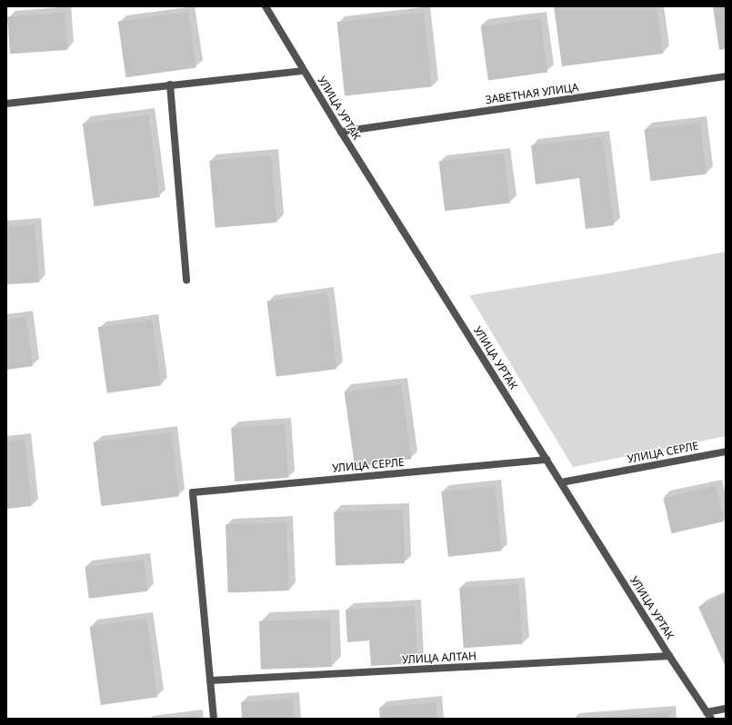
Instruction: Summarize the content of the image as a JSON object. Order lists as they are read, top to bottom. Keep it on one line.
{"streets":{"street":["ЗАВЕТНАЯ УЛИЦА","УЛИЦА УРТАК","УЛИЦА СЕРЛЕ","УЛИЦА АЛТАН"]},"crossings":[["ЗАВЕТНАЯ УЛИЦА","УЛИЦА УРТАК"],["УЛИЦА УРТАК","УЛИЦА СЕРЛЕ"],["УЛИЦА УРТАК","УЛИЦА АЛТАН"],["УЛИЦА СЕРЛЕ","УЛИЦА АЛТАН"]]}
